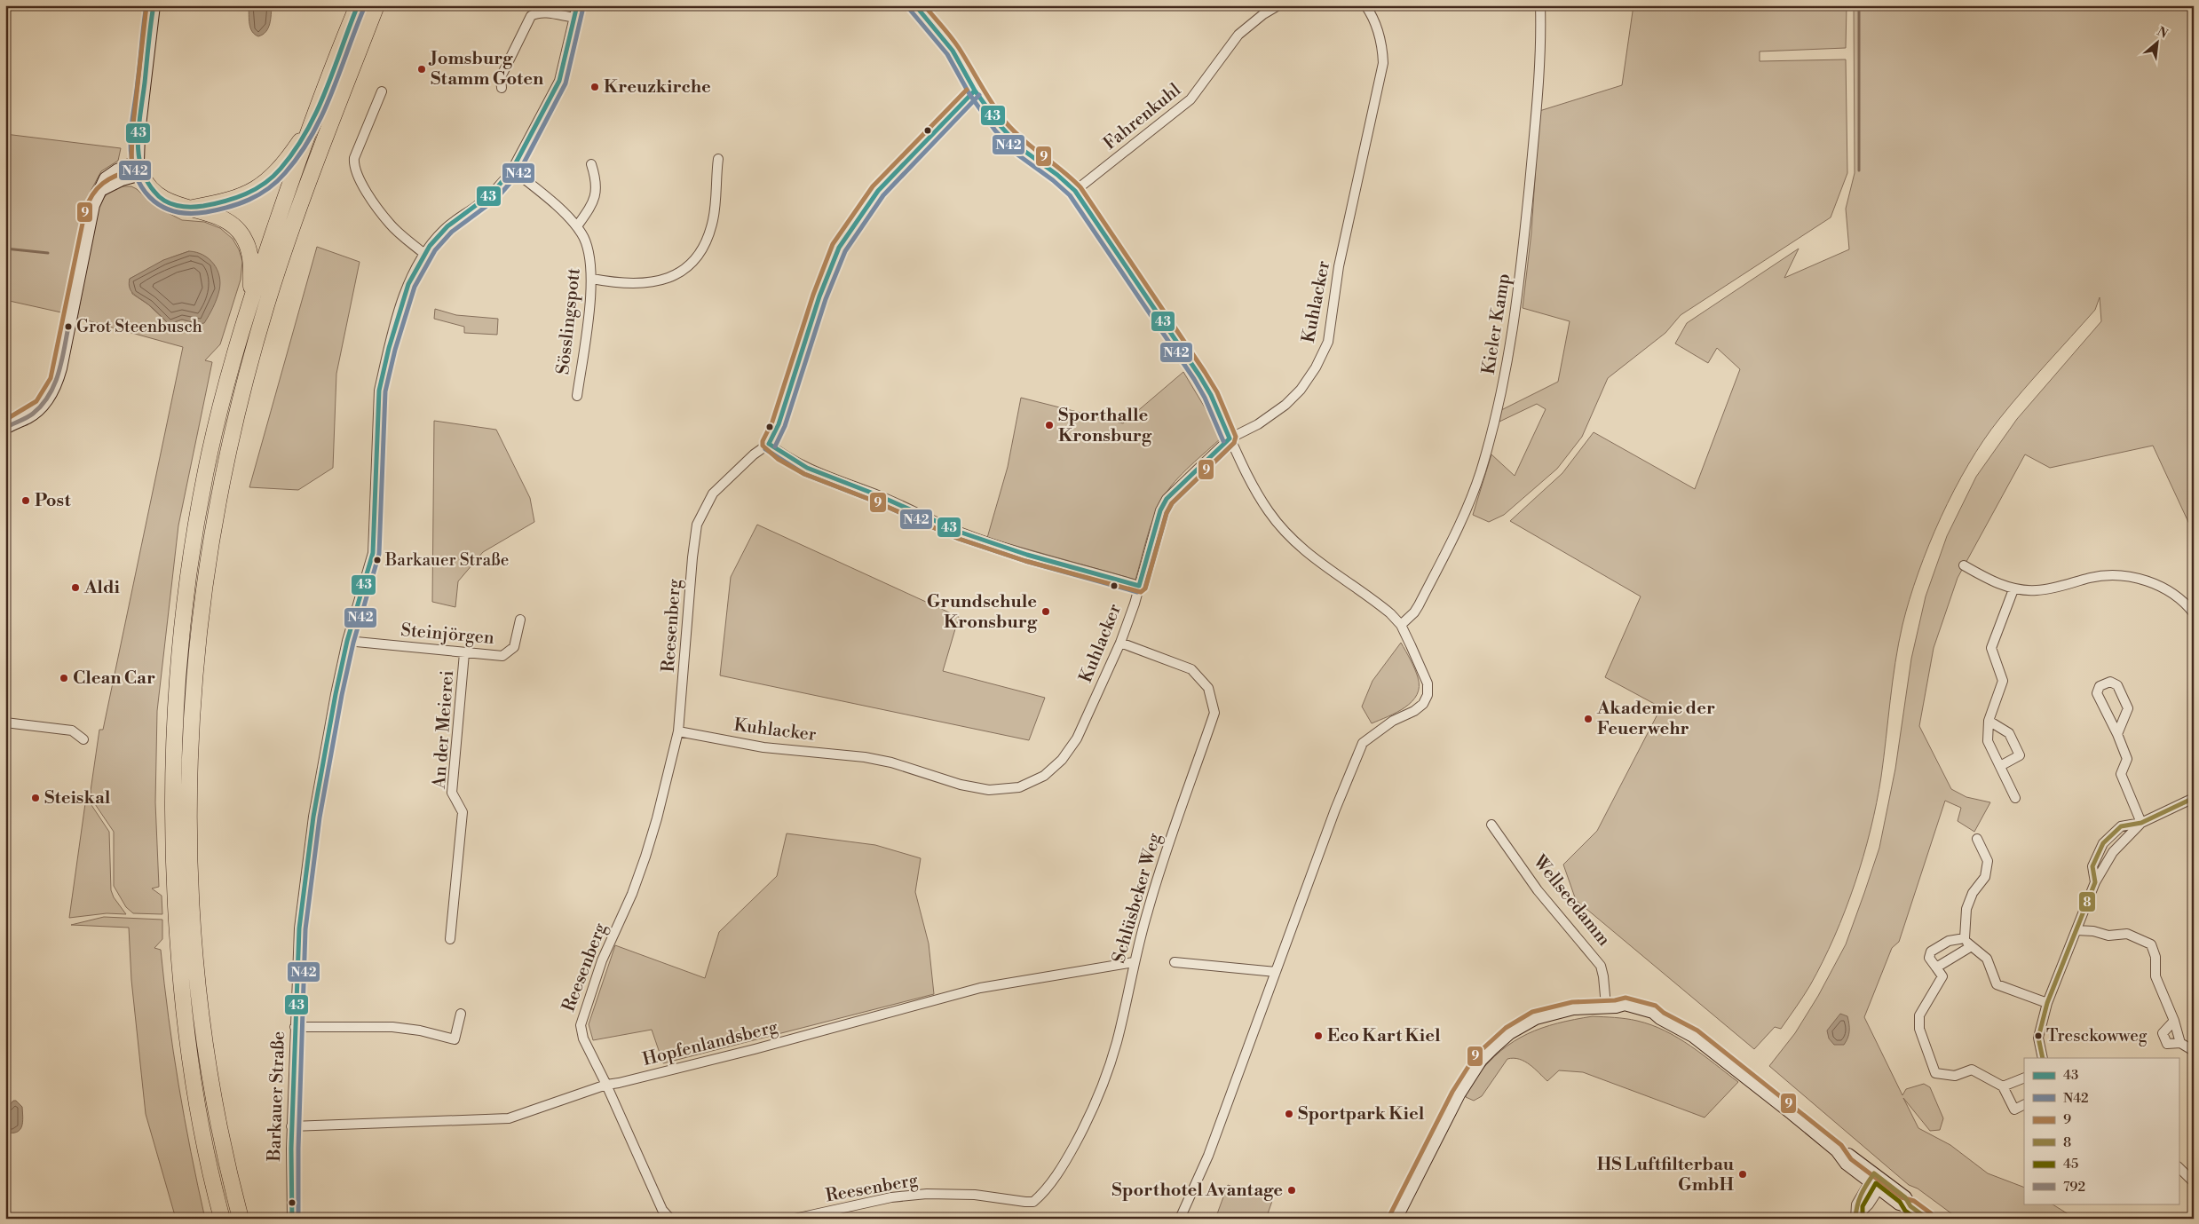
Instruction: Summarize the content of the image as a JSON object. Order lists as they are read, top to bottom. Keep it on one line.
{"streets":{"street":["Fahrenkuhl","Kuhlacker","Sösslingspott","Kieler Kamp","Reesenberg","Steinjörgen","An der Meierei","Schlüsbeker Weg","Wellseedamm","Hopfenlandsberg","Barkauer Straße"]},"crossings":[["Kuhlacker","Reesenberg"],["Kuhlacker","Schlüsbeker Weg"],["Sösslingspott","Barkauer Straße"],["Reesenberg","Schlüsbeker Weg"],["Reesenberg","Hopfenlandsberg"],["Steinjörgen","An der Meierei"],["Steinjörgen","Barkauer Straße"],["Schlüsbeker Weg","Hopfenlandsberg"],["Hopfenlandsberg","Barkauer Straße"]],"places":["Jomsburg Stamm Goten","Kreuzkirche","Grot Steenbusch","Sporthalle Kronsburg","Post","Barkauer Straße","Aldi","Grundschule Kronsburg","Clean Car","Akademie der Feuerwehr","Steiskal","Eco Kart Kiel","Tresckowweg","Sportpark Kiel","HS Luftfilterbau GmbH","Sporthotel Avantage"],"lines":["transit line 43","transit line N42","transit line 9","transit line 792","transit line 8","transit line 45"],"legend":["43","N42","9","8","45","792"],"north":"top right"}
